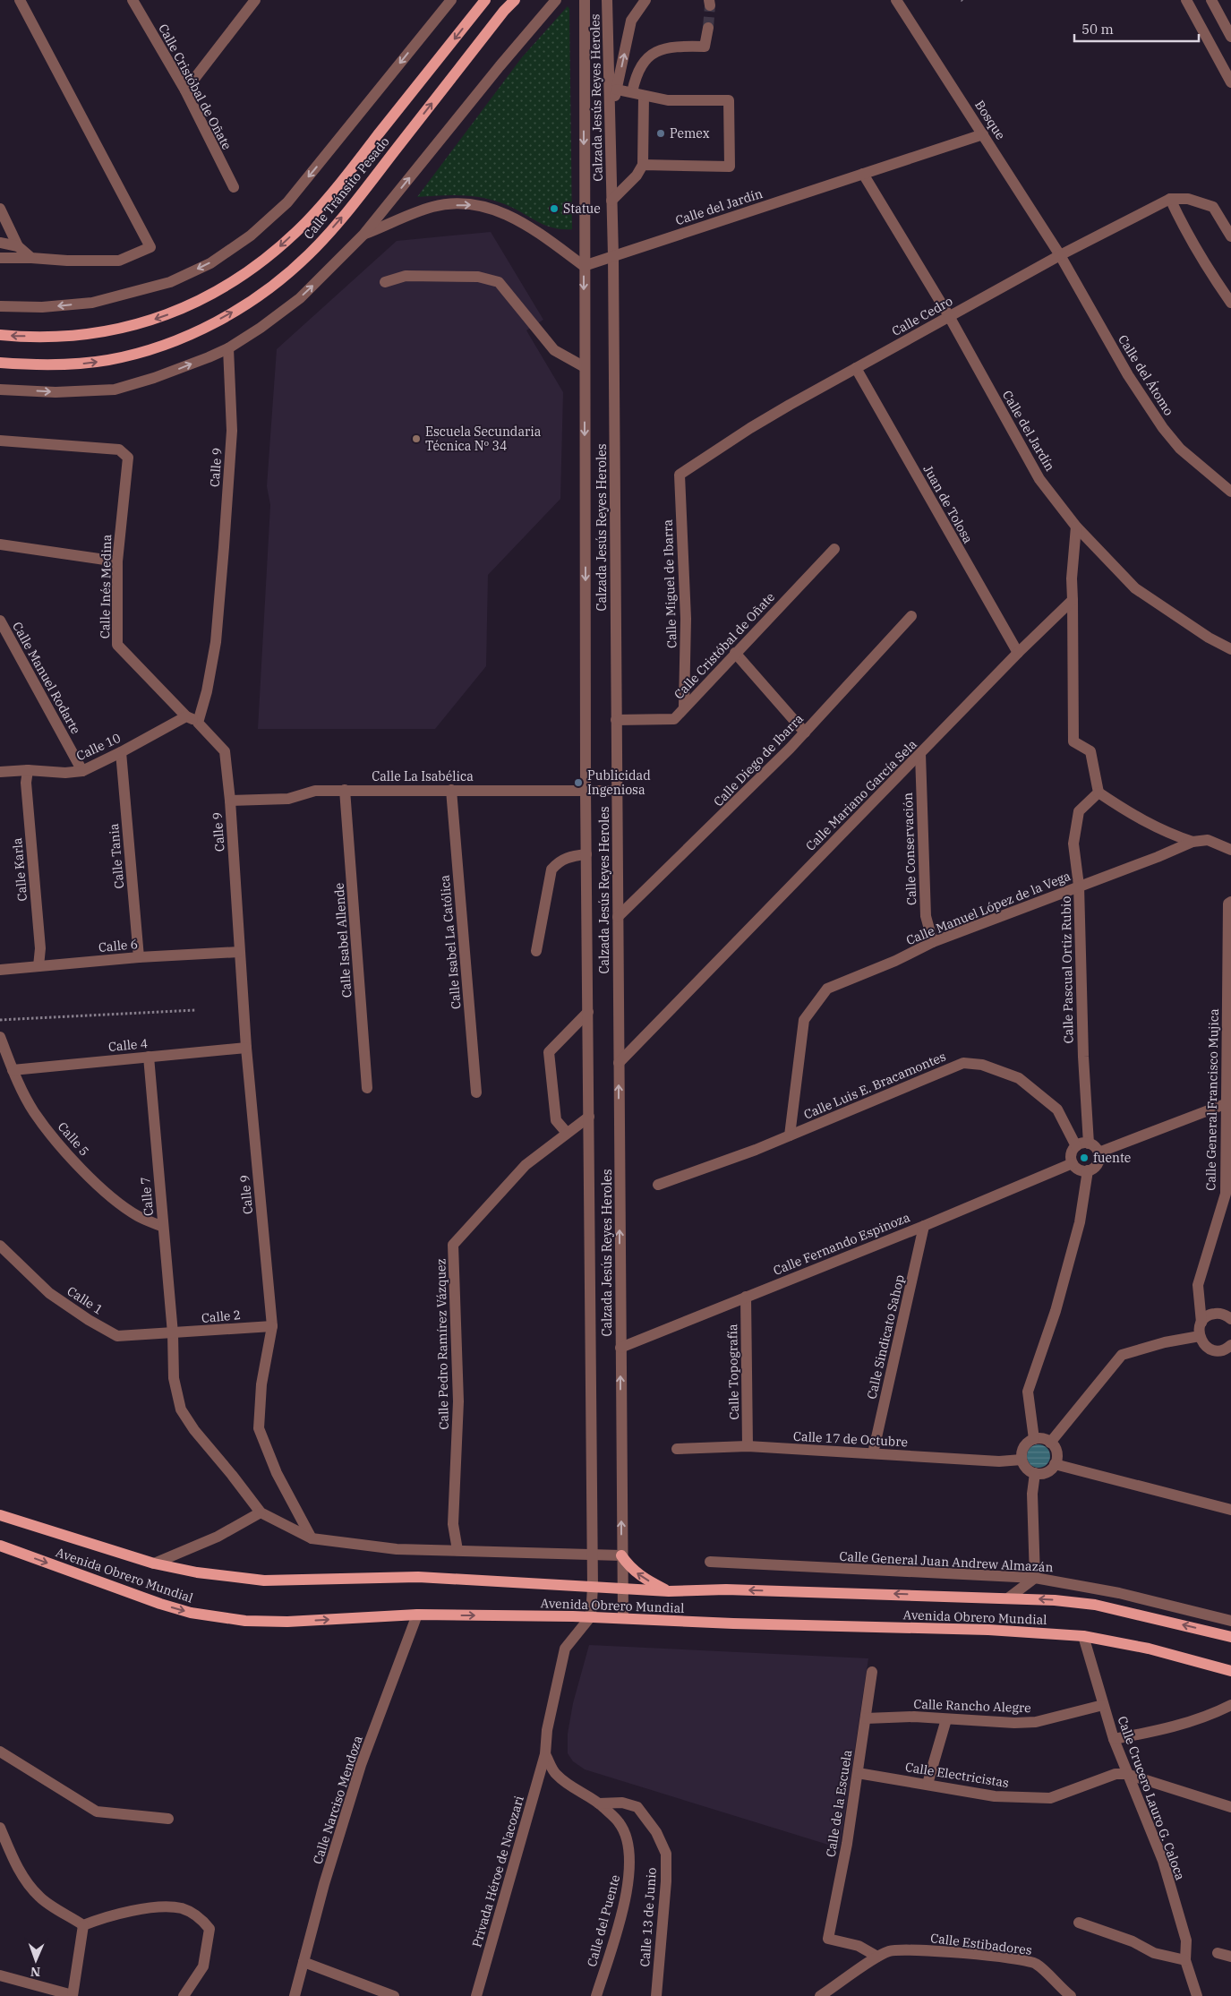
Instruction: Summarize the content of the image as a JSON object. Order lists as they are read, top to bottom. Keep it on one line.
{"streets":{"main road":["Calle Tránsito Pesado","Avenida Obrero Mundial"],"street":["Calle Cristóbal de Oñate","Calzada Jesús Reyes Heroles","Bosque","Calle del Jardín","Calle Cedro","Calle del Átomo","Calle 9","Juan de Tolosa","Calle Miguel de Ibarra","Calle Inés Medina","Calle Manuel Rodarte","Calle 10","Calle Diego de Ibarra","Calle La Isabélica","Calle Mariano García Sela","Calle Conservación","Calle Tania","Calle Karla","Calle Manuel López de la Vega","Calle Isabel Allende","Calle Isabel La Católica","Calle 6","Calle Pascual Ortiz Rubio","Calle 4","Calle Luis E. Bracamontes","Calle General Francisco Mujica","Calle 5","Calle 7","Calle Fernando Espinoza","Calle 1","Calle 2","Calle Sindicato Sahop","Calle Pedro Ramírez Vázquez","Calle Topografía","Calle 17 de Octubre","Calle General Juan Andrew Almazán","Calle Rancho Alegre","Calle Electricistas","Calle Crucero Lauro G. Caloca","Calle Narciso Mendoza","Calle de la Escuela","Privada Héroe de Nacozari","Calle 13 de Junio","Calle del Puente","Calle Estibadores"]},"crossings":[["Calle Cristóbal de Oñate","Calzada Jesús Reyes Heroles"],["Calle Cristóbal de Oñate","Calle Miguel de Ibarra"],["Calzada Jesús Reyes Heroles","Calle del Jardín"],["Calzada Jesús Reyes Heroles","Calle Diego de Ibarra"],["Calzada Jesús Reyes Heroles","Calle La Isabélica"],["Calzada Jesús Reyes Heroles","Calle Mariano García Sela"],["Calzada Jesús Reyes Heroles","Calle Fernando Espinoza"],["Calzada Jesús Reyes Heroles","Calle Pedro Ramírez Vázquez"],["Calzada Jesús Reyes Heroles","Avenida Obrero Mundial"],["Calzada Jesús Reyes Heroles","Privada Héroe de Nacozari"],["Bosque","Calle del Jardín"],["Bosque","Calle Cedro"],["Bosque","Calle del Átomo"],["Calle del Jardín","Calle Cedro"],["Calle Cedro","Calle del Átomo"],["Calle Cedro","Juan de Tolosa"],["Calle Cedro","Calle Miguel de Ibarra"],["Calle 9","Calle La Isabélica"],["Calle 9","Calle 6"],["Calle 9","Calle 4"],["Calle 9","Calle 2"],["Juan de Tolosa","Calle Mariano García Sela"],["Calle Inés Medina","Calle 10"],["Calle Manuel Rodarte","Calle 10"],["Calle 10","Calle Tania"],["Calle 10","Calle Karla"],["Calle La Isabélica","Calle Isabel Allende"],["Calle La Isabélica","Calle Isabel La Católica"],["Calle Mariano García Sela","Calle Conservación"],["Calle Conservación","Calle Manuel López de la Vega"],["Calle Tania","Calle 6"],["Calle Karla","Calle 6"],["Calle Manuel López de la Vega","Calle Pascual Ortiz Rubio"],["Calle Manuel López de la Vega","Calle Luis E. Bracamontes"],["Calle Pascual Ortiz Rubio","Calle Luis E. Bracamontes"],["Calle Pascual Ortiz Rubio","Calle Fernando Espinoza"],["Calle 4","Calle 5"],["Calle 4","Calle 7"],["Calle Luis E. Bracamontes","Calle Fernando Espinoza"],["Calle 5","Calle 7"],["Calle 7","Calle 1"],["Calle 7","Calle 2"],["Calle Fernando Espinoza","Calle Sindicato Sahop"],["Calle Fernando Espinoza","Calle Topografía"],["Calle 1","Calle 2"],["Calle Sindicato Sahop","Calle 17 de Octubre"],["Calle Topografía","Calle 17 de Octubre"],["Avenida Obrero Mundial","Calle Crucero Lauro G. Caloca"],["Avenida Obrero Mundial","Calle Narciso Mendoza"],["Avenida Obrero Mundial","Privada Héroe de Nacozari"],["Calle Rancho Alegre","Calle Crucero Lauro G. Caloca"],["Calle Rancho Alegre","Calle de la Escuela"],["Calle Electricistas","Calle Crucero Lauro G. Caloca"],["Calle Electricistas","Calle de la Escuela"],["Calle de la Escuela","Calle Estibadores"],["Privada Héroe de Nacozari","Calle del Puente"],["Calle 13 de Junio","Calle del Puente"]],"places":["Pemex","Statue","Escuela Secundaria Técnica Nº 34","Publicidad Ingeniosa","fuente"],"scale_bar":"50 m","north":"bottom"}
